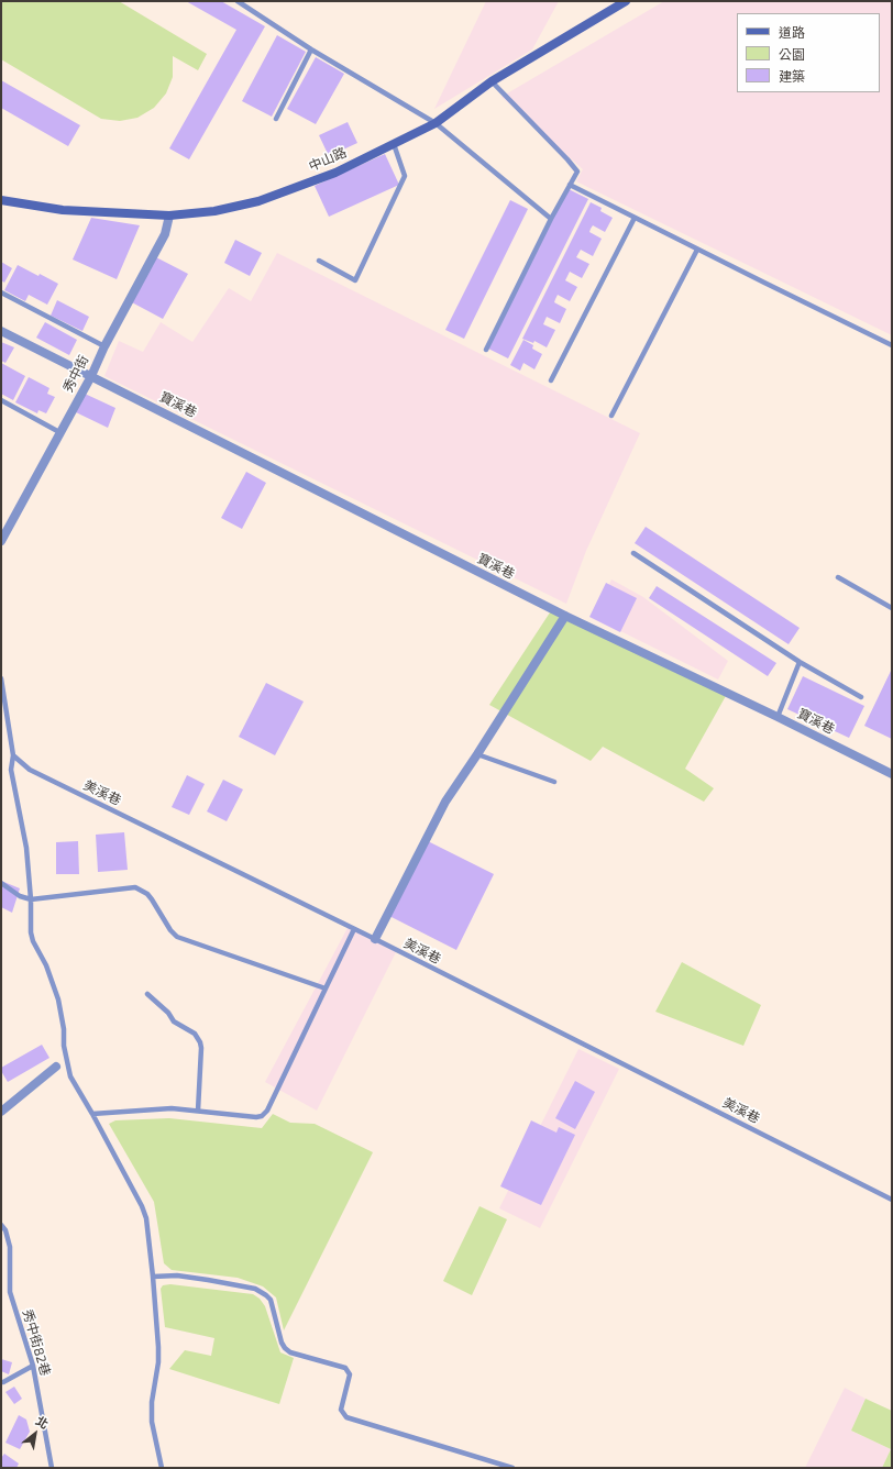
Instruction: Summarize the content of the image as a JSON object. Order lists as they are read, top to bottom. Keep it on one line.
{"streets":{"street":["中山路","秀中街","寶溪巷"],"lane":["美溪巷","秀中街82巷"]},"crossings":[["中山路","秀中街"],["秀中街","寶溪巷"]],"legend":["道路","公園","建築"],"north":"top right"}
